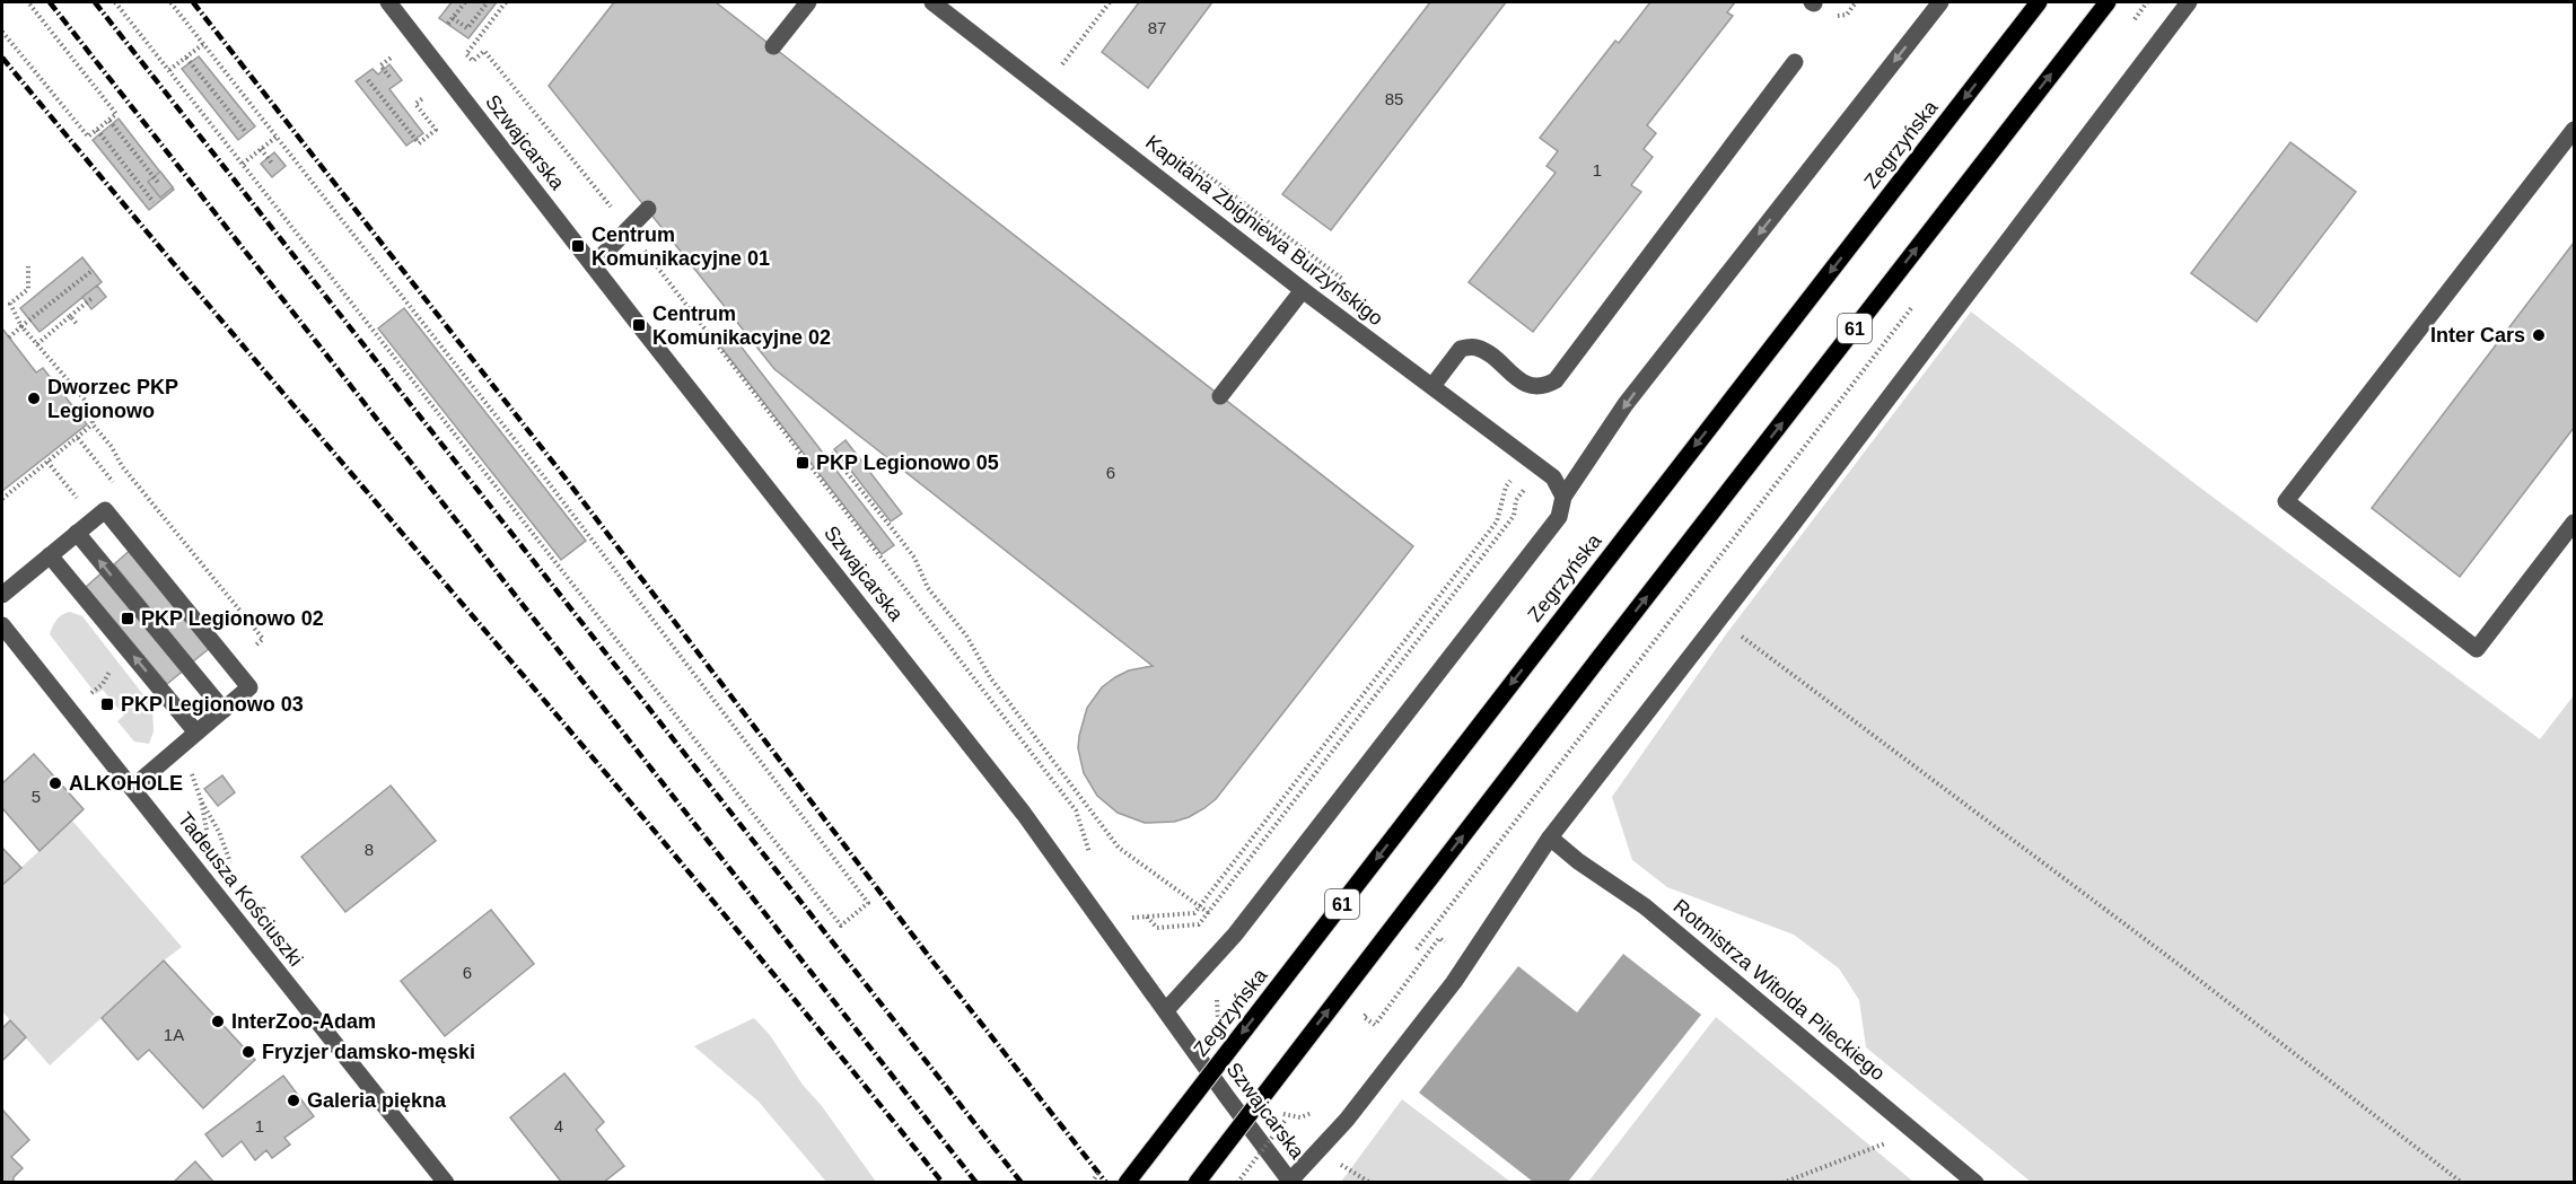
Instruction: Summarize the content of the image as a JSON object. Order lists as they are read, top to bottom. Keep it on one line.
{"streets":{"main road":["Zegrzyńska","61"],"street":["Szwajcarska","Kapitana Zbigniewa Burzyńskigo","Tadeusza Kościuszki","Rotmistrza Witolda Pileckiego"]},"places":{"transit":["Centrum Komunikacyjne 01","Centrum Komunikacyjne 02","PKP Legionowo 05","PKP Legionowo 02","PKP Legionowo 03"],"other":["Inter Cars","Dworzec PKP Legionowo","ALKOHOLE","InterZoo-Adam","Fryzjer damsko-męski","Galeria piękna"]},"house_numbers":["87","85","1","6","5","8","6","1A","1","4"]}
